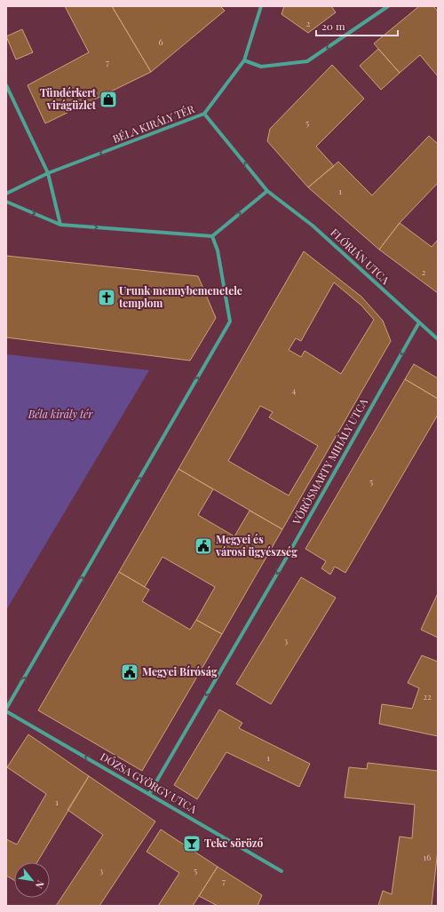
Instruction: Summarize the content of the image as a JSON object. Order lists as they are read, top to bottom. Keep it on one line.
{"streets":{"street":["BÉLA KIRÁLY TÉR","FLÓRIÁN UTCA","VÖRÖSMARTY MIHÁLY UTCA","DÓZSA GYÖRGY UTCA"]},"crossings":[["BÉLA KIRÁLY TÉR","FLÓRIÁN UTCA"],["FLÓRIÁN UTCA","VÖRÖSMARTY MIHÁLY UTCA"],["VÖRÖSMARTY MIHÁLY UTCA","DÓZSA GYÖRGY UTCA"]],"one_way":["BÉLA KIRÁLY TÉR","VÖRÖSMARTY MIHÁLY UTCA","DÓZSA GYÖRGY UTCA"],"parks":["Béla király tér"],"places":{"shop":["Tündérkert virágüzlet"],"church":["Urunk mennybemenetele templom"],"public building":["Megyei és városi ügyészség","Megyei Bíróság"],"bar":["Teke söröző"]},"house_numbers":["2","6","7","5","1","2","4","5","3","22","1","1","16","3","5","7"],"scale_bar":"20 m","north":"bottom right"}
